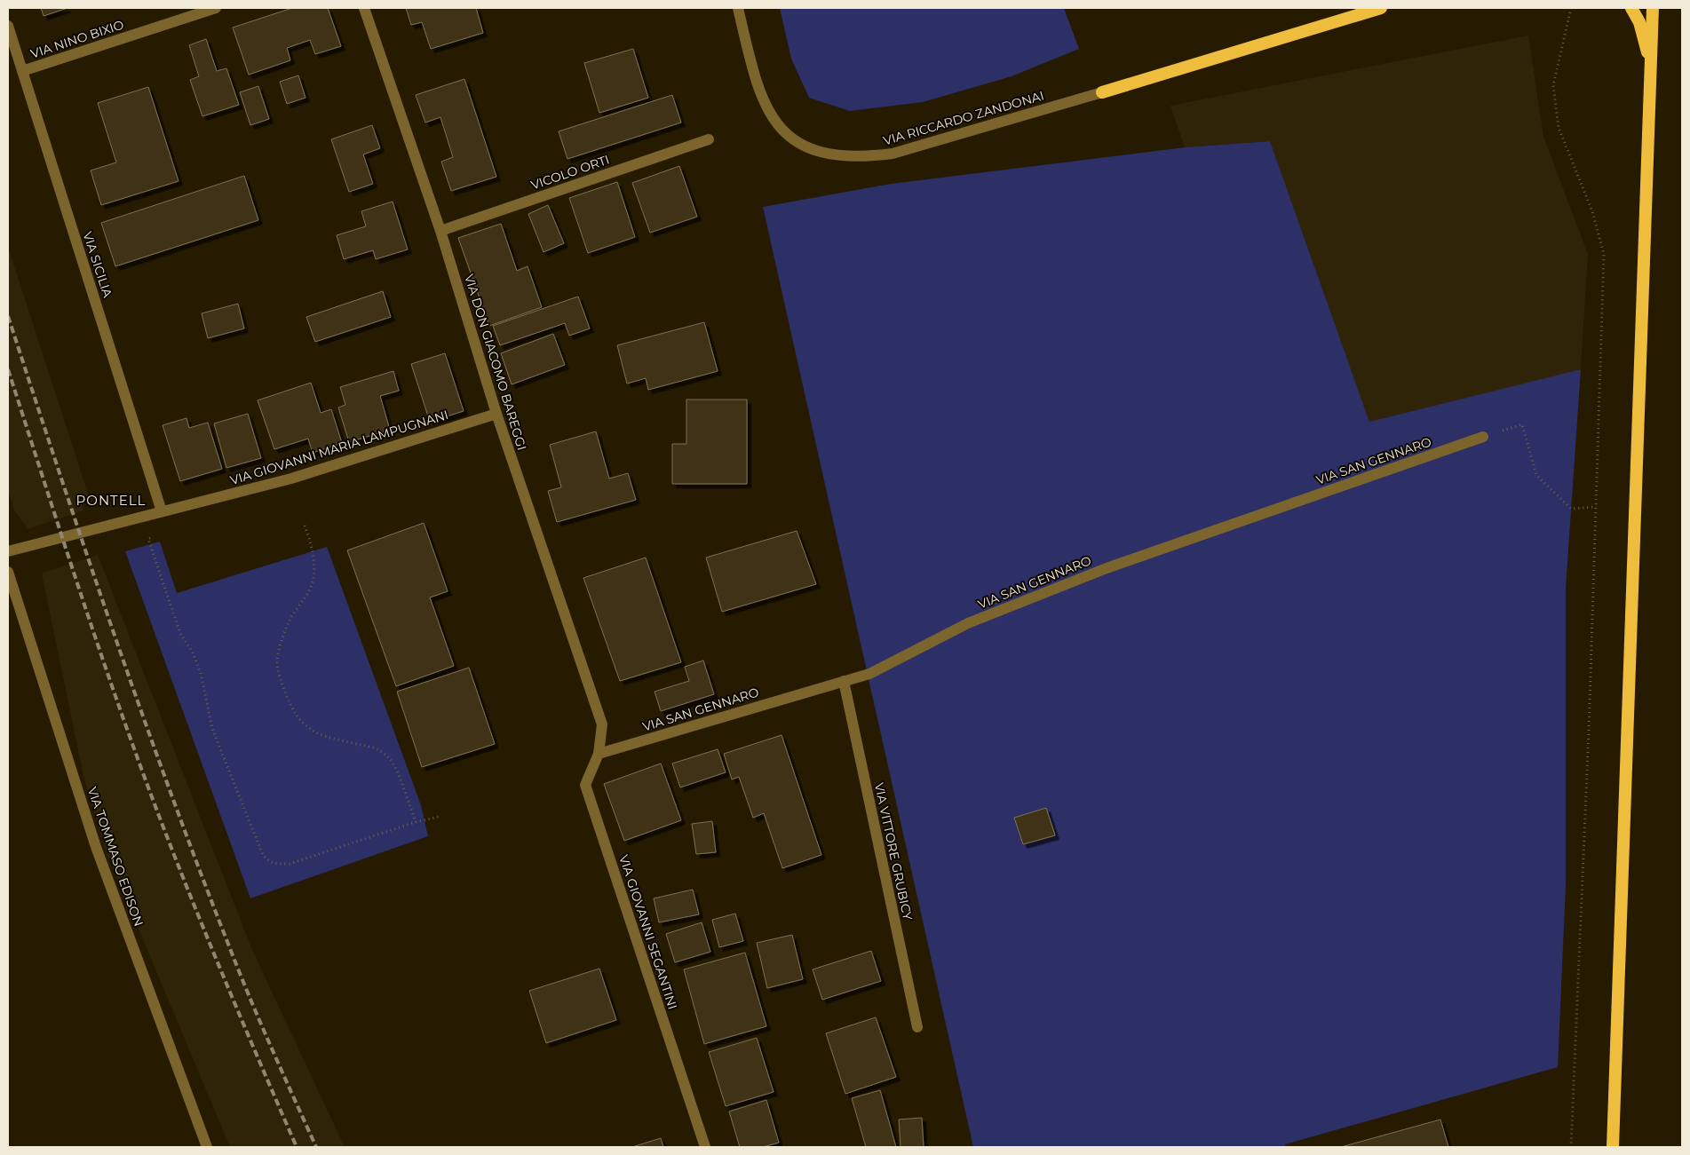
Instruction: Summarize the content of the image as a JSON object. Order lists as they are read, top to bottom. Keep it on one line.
{"streets":{"street":["VIA NINO BIXIO","VIA RICCARDO ZANDONAI","VICOLO ORTI","VIA SICILIA","VIA DON GIACOMO BAREGGI","VIA GIOVANNI MARIA LAMPUGNANI","VIA SAN GENNARO","VIA VITTORE GRUBICY","VIA TOMMASO EDISON","VIA GIOVANNI SEGANTINI"]},"crossings":[["VIA NINO BIXIO","VIA SICILIA"],["VICOLO ORTI","VIA DON GIACOMO BAREGGI"],["VIA SICILIA","VIA GIOVANNI MARIA LAMPUGNANI"],["VIA DON GIACOMO BAREGGI","VIA GIOVANNI MARIA LAMPUGNANI"],["VIA DON GIACOMO BAREGGI","VIA GIOVANNI SEGANTINI"],["VIA SAN GENNARO","VIA VITTORE GRUBICY"],["VIA SAN GENNARO","VIA GIOVANNI SEGANTINI"]],"districts":["PONTELL"]}
